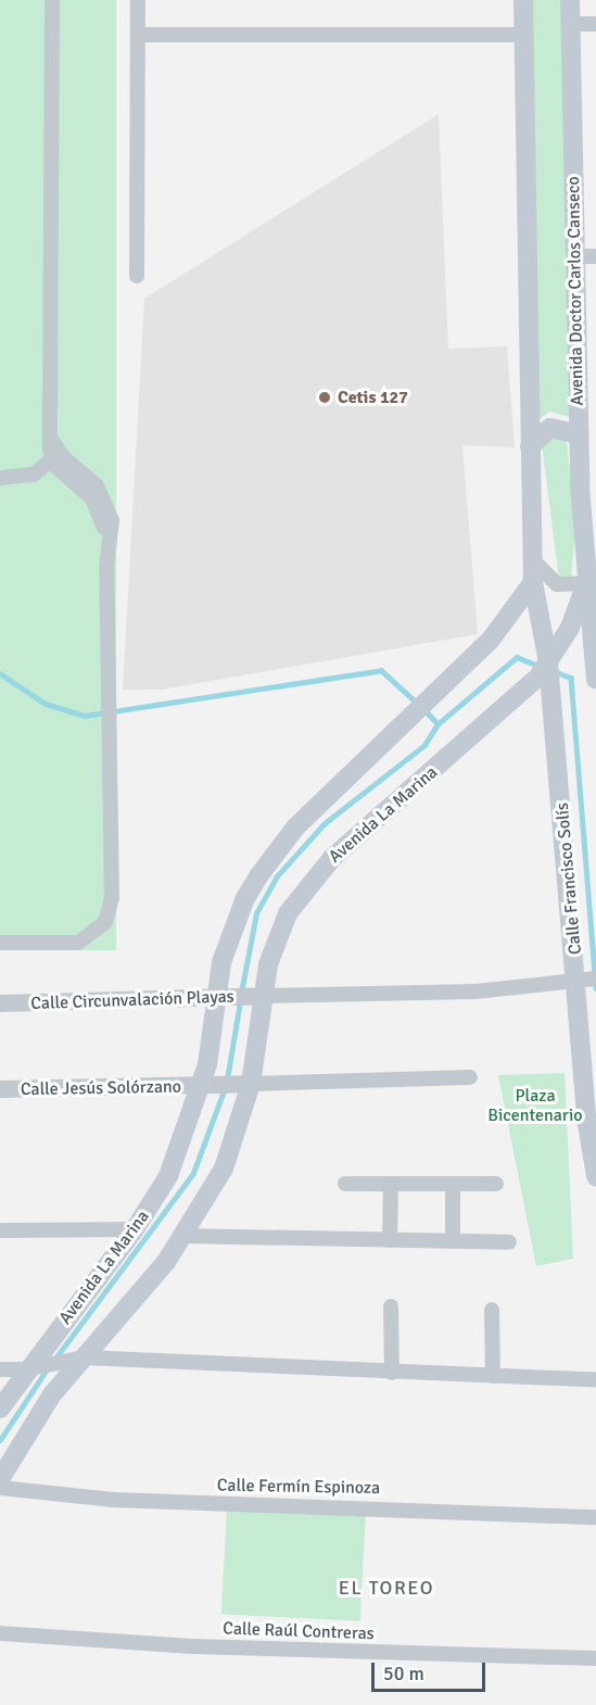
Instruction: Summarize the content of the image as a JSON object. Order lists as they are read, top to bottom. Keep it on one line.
{"streets":{"main road":["Avenida Doctor Carlos Canseco","Avenida La Marina","Calle Francisco Solís"],"street":["Calle Circunvalación Playas","Calle Jesús Solórzano","Calle Fermín Espinoza","Calle Raúl Contreras"]},"crossings":[["Avenida Doctor Carlos Canseco","Avenida La Marina"],["Avenida La Marina","Calle Francisco Solís"],["Avenida La Marina","Calle Circunvalación Playas"],["Avenida La Marina","Calle Jesús Solórzano"]],"districts":["EL TOREO"],"parks":["Plaza Bicentenario"],"places":["Cetis 127"],"scale_bar":"50 m"}
